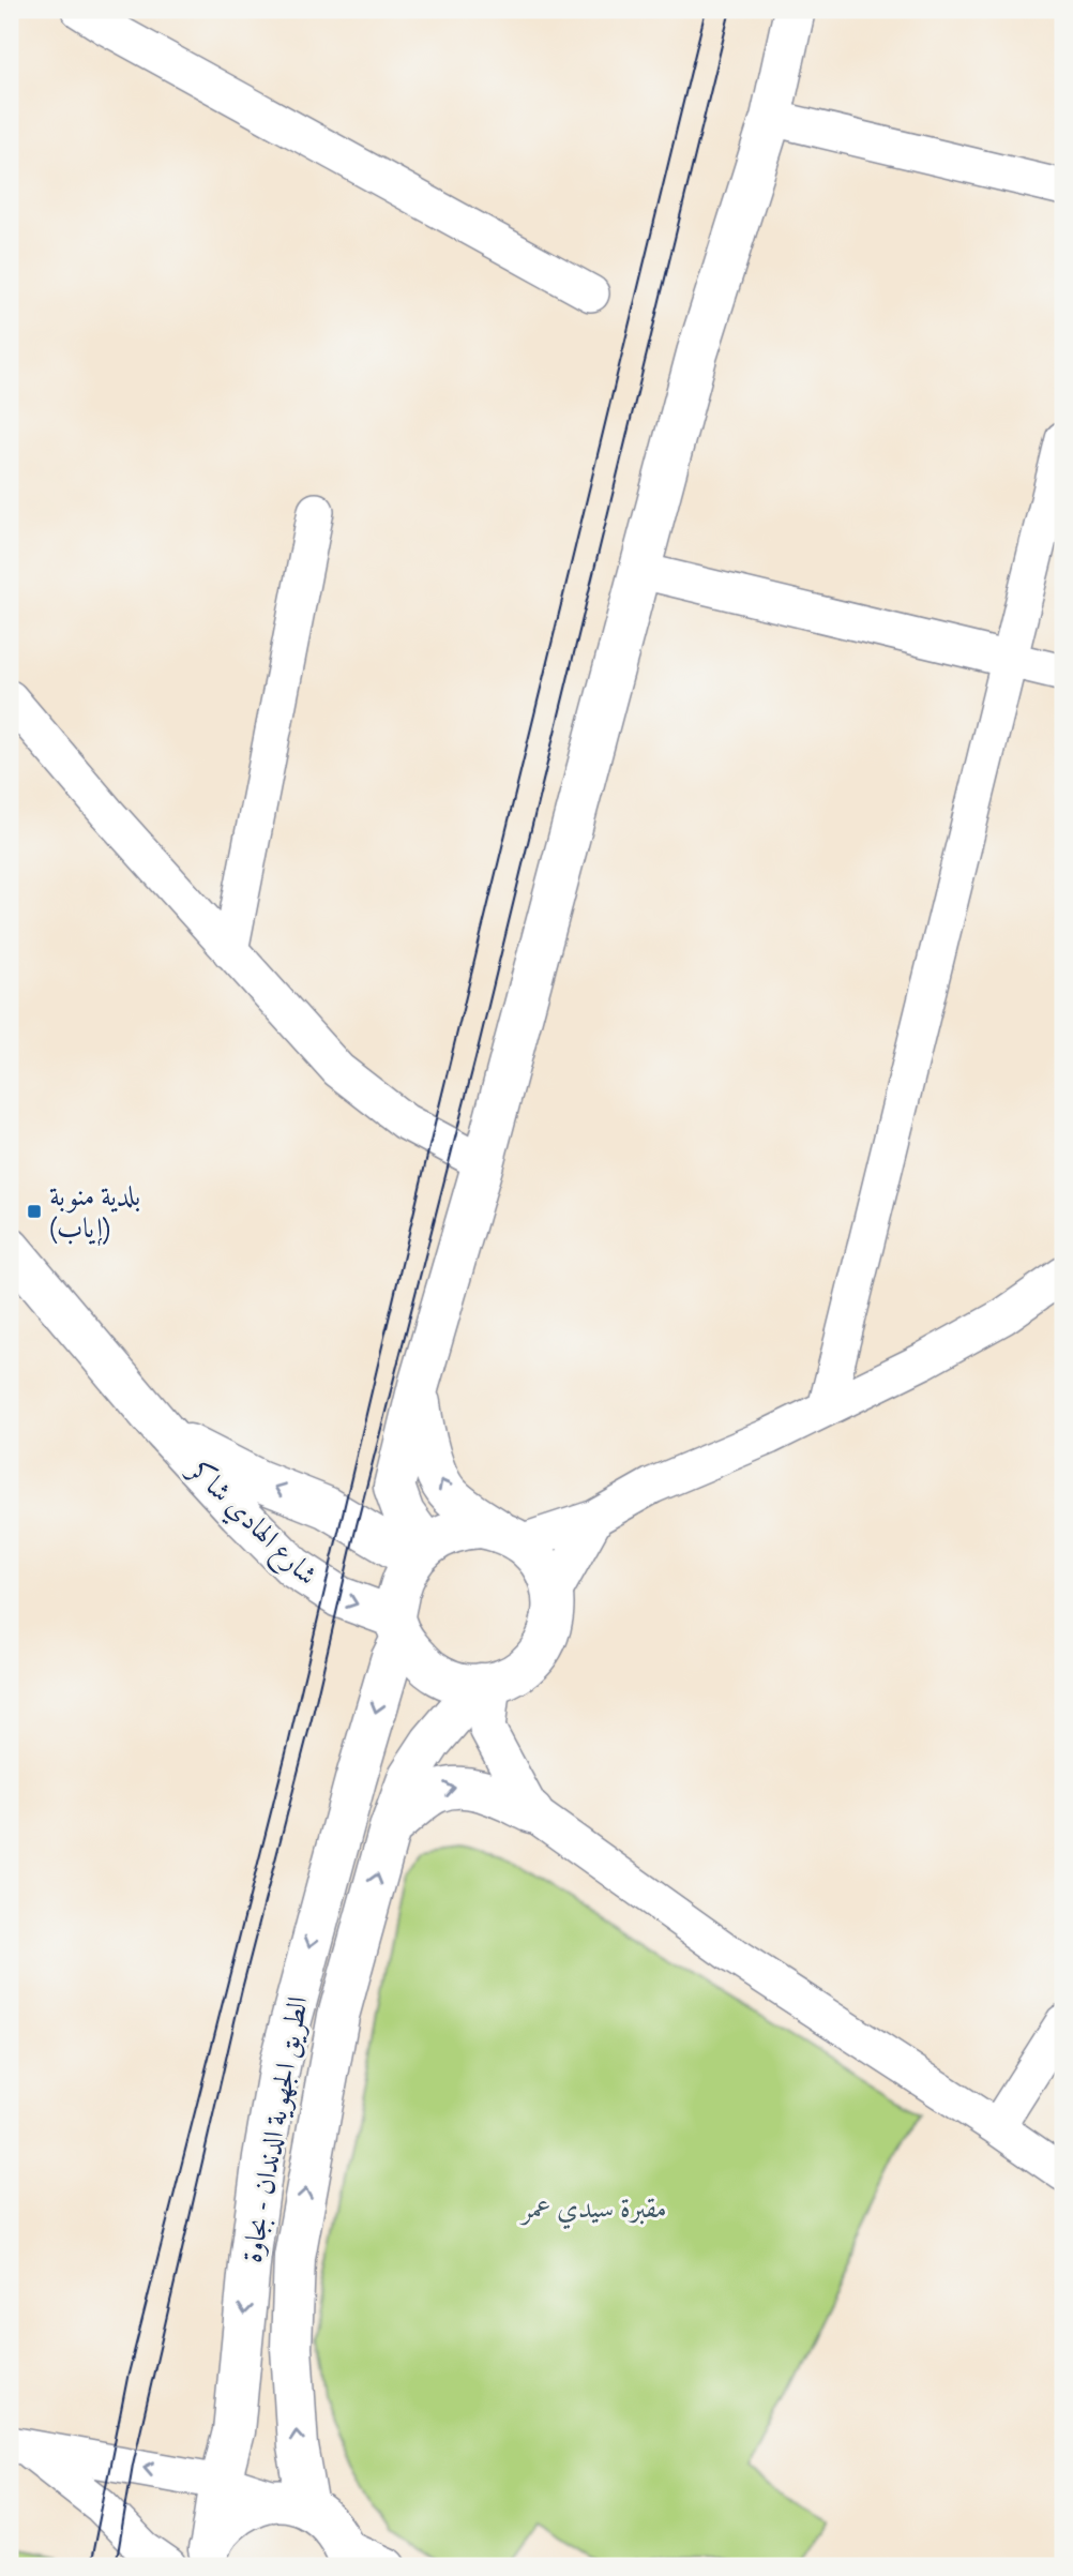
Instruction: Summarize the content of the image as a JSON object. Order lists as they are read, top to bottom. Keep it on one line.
{"streets":{"main road":["شارع الهادي شاكر","الطريق الجهوية الدندان - بجاوة"]},"crossings":[["شارع الهادي شاكر","الطريق الجهوية الدندان - بجاوة"]],"parks":["مقبرة سيدي عمر"],"places":{"transit":["بلدية منوبة (إياب)"]}}
